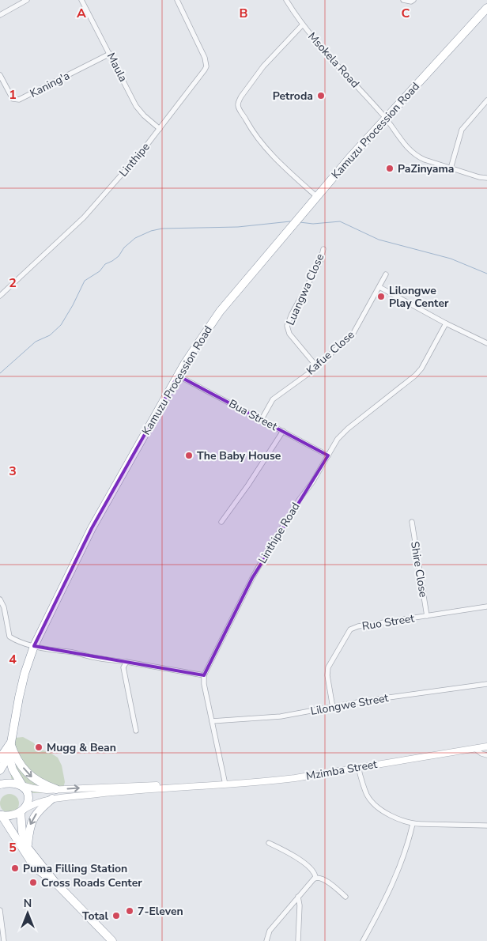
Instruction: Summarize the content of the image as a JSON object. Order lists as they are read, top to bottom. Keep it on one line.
{"streets":{"highway":["Kamuzu Procession Road"],"main road":["Mzimba Street"],"street":["Msokela Road","Maula","Kaning'a","Linthipe","Luangwa Close","Kafue Close","Bua Street","Linthipe Road","Shire Close","Ruo Street","Lilongwe Street"]},"crossings":[["Msokela Road","Kamuzu Procession Road"],["Maula","Kaning'a"],["Maula","Linthipe"],["Kamuzu Procession Road","Bua Street"],["Luangwa Close","Kafue Close"],["Kafue Close","Bua Street"],["Bua Street","Linthipe Road"],["Shire Close","Ruo Street"],["Ruo Street","Lilongwe Street"]],"places":["Petroda","PaZinyama","Lilongwe Play Center","The Baby House","Mugg & Bean","Puma Filling Station","Cross Roads Center","7-Eleven","Total"],"north":"top","grid":{"columns":["A","B","C"],"rows":["1","2","3","4","5"]}}
